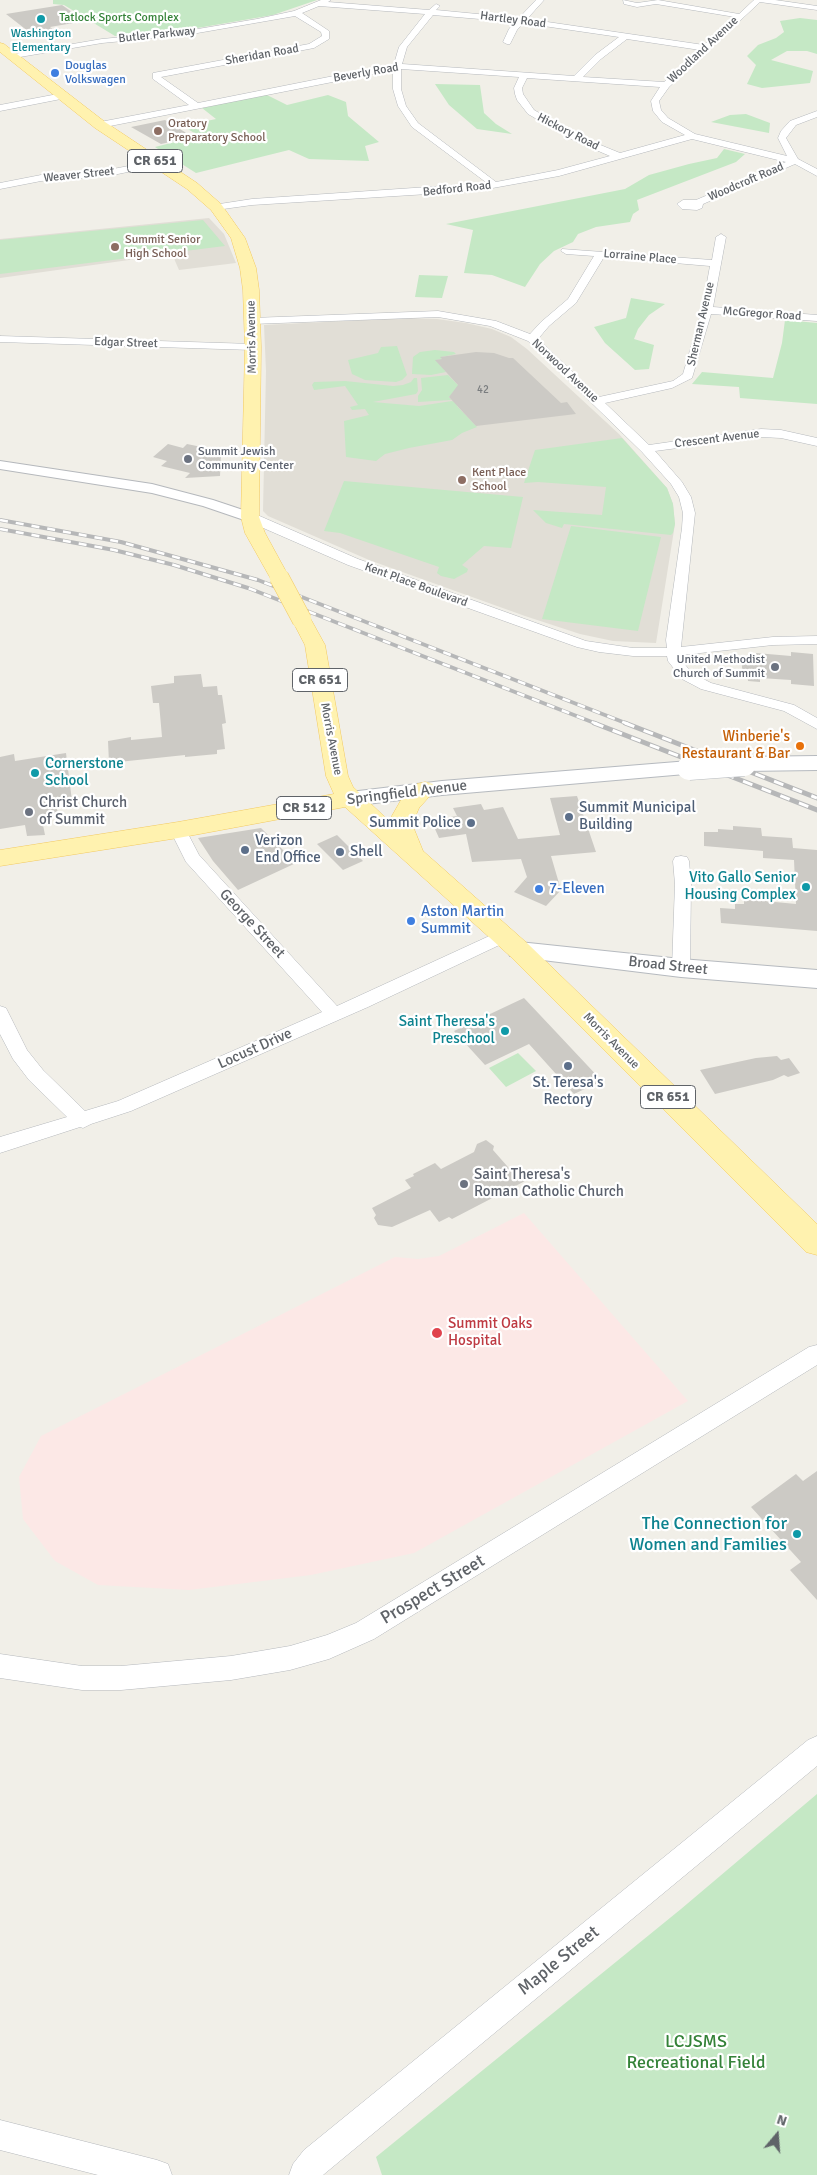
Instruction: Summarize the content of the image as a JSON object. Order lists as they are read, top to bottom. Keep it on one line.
{"streets":{"main road":["CR 651","Morris Avenue","Springfield Avenue","CR 512","Broad Street"],"street":["Hartley Road","Butler Parkway","Woodland Avenue","Sheridan Road","Beverly Road","Hickory Road","Weaver Street","Woodcroft Road","Bedford Road","Lorraine Place","McGregor Road","Sherman Avenue","Edgar Street","Norwood Avenue","Crescent Avenue","Kent Place Boulevard","George Street","Locust Drive","Prospect Street","Maple Street"]},"crossings":[["Hartley Road","Butler Parkway"],["Hartley Road","Woodland Avenue"],["Butler Parkway","Sheridan Road"],["Butler Parkway","Morris Avenue"],["Woodland Avenue","Beverly Road"],["Woodland Avenue","Woodcroft Road"],["Woodland Avenue","Bedford Road"],["Beverly Road","Hickory Road"],["Beverly Road","Morris Avenue"],["Hickory Road","Bedford Road"],["Weaver Street","Morris Avenue"],["Bedford Road","Morris Avenue"],["Lorraine Place","Sherman Avenue"],["McGregor Road","Sherman Avenue"],["Sherman Avenue","Norwood Avenue"],["Morris Avenue","Edgar Street"],["Morris Avenue","Norwood Avenue"],["Morris Avenue","Kent Place Boulevard"],["Morris Avenue","Springfield Avenue"],["Morris Avenue","Broad Street"],["Morris Avenue","Locust Drive"],["Norwood Avenue","Crescent Avenue"],["Norwood Avenue","Kent Place Boulevard"],["Springfield Avenue","George Street"],["George Street","Locust Drive"],["Broad Street","Locust Drive"]],"parks":["Tatlock Sports Complex","LCJSMS Recreational Field"],"places":["Washington Elementary","Douglas Volkswagen","Oratory Preparatory School","Summit Senior High School","Summit Jewish Community Center","Kent Place School","United Methodist Church of Summit","Winberie's Restaurant & Bar","Cornerstone School","Christ Church of Summit","Summit Municipal Building","Summit Police","Verizon End Office","Shell","Vito Gallo Senior Housing Complex","7-Eleven","Aston Martin Summit","Saint Theresa's Preschool","St. Teresa's Rectory","Saint Theresa's Roman Catholic Church","Summit Oaks Hospital","The Connection for Women and Families"],"house_numbers":["42"],"north":"top"}
